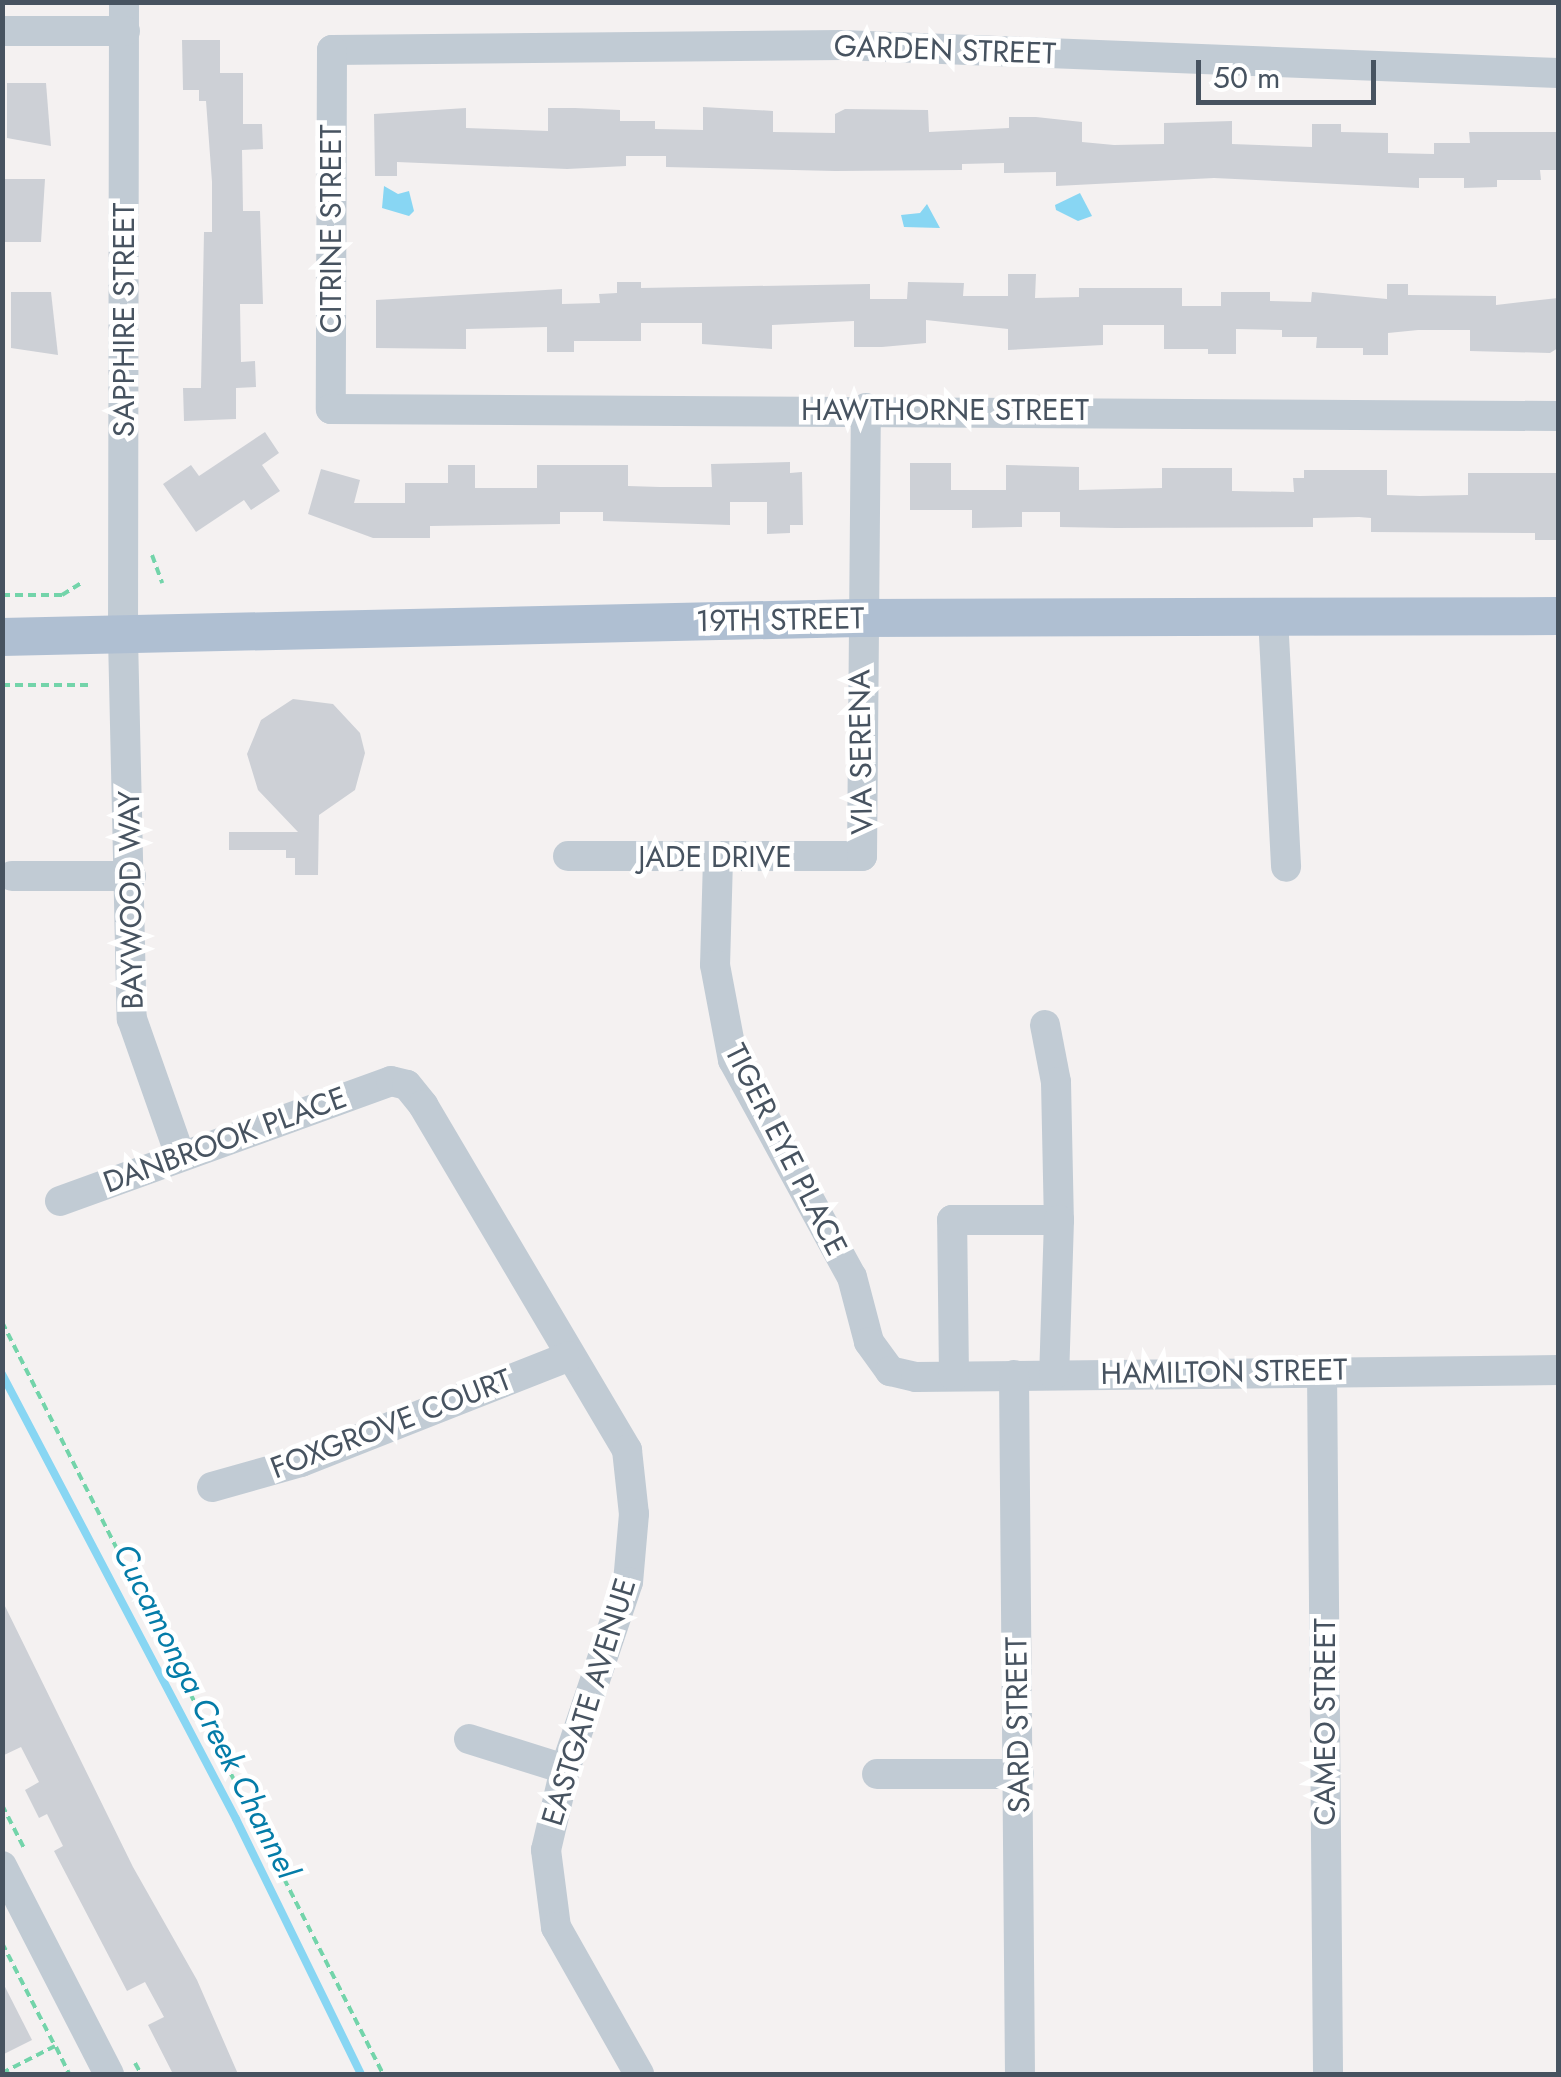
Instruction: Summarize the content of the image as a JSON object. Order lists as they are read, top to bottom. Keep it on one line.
{"streets":{"main road":["19TH STREET"],"street":["GARDEN STREET","CITRINE STREET","SAPPHIRE STREET","HAWTHORNE STREET","VIA SERENA","JADE DRIVE","BAYWOOD WAY","DANBROOK PLACE","TIGER EYE PLACE","HAMILTON STREET","FOXGROVE COURT","EASTGATE AVENUE","CAMEO STREET","SARD STREET"]},"crossings":[["GARDEN STREET","CITRINE STREET"],["CITRINE STREET","HAWTHORNE STREET"],["SAPPHIRE STREET","19TH STREET"],["SAPPHIRE STREET","BAYWOOD WAY"],["HAWTHORNE STREET","VIA SERENA"],["19TH STREET","VIA SERENA"],["19TH STREET","BAYWOOD WAY"],["VIA SERENA","JADE DRIVE"],["JADE DRIVE","TIGER EYE PLACE"],["BAYWOOD WAY","DANBROOK PLACE"],["DANBROOK PLACE","EASTGATE AVENUE"],["TIGER EYE PLACE","HAMILTON STREET"],["HAMILTON STREET","CAMEO STREET"],["HAMILTON STREET","SARD STREET"],["FOXGROVE COURT","EASTGATE AVENUE"]],"water":["Cucamonga Creek Channel"],"scale_bar":"50 m"}
